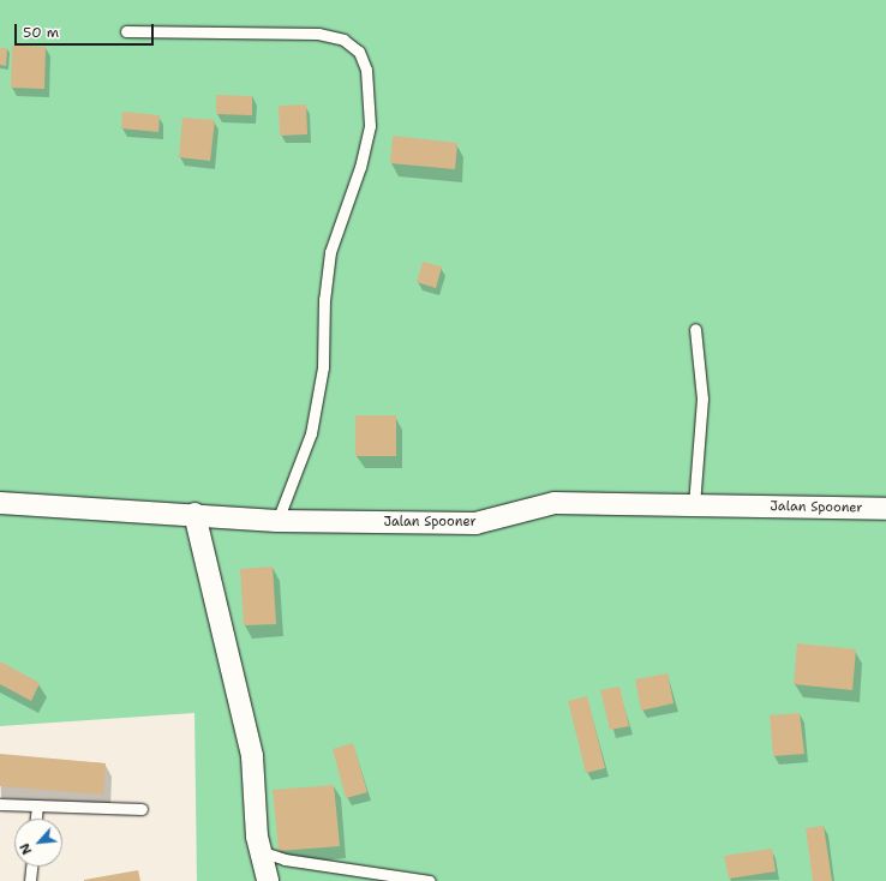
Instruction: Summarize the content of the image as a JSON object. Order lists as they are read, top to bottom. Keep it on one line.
{"streets":{"street":["Jalan Spooner"]},"scale_bar":"50 m","north":"bottom left"}
